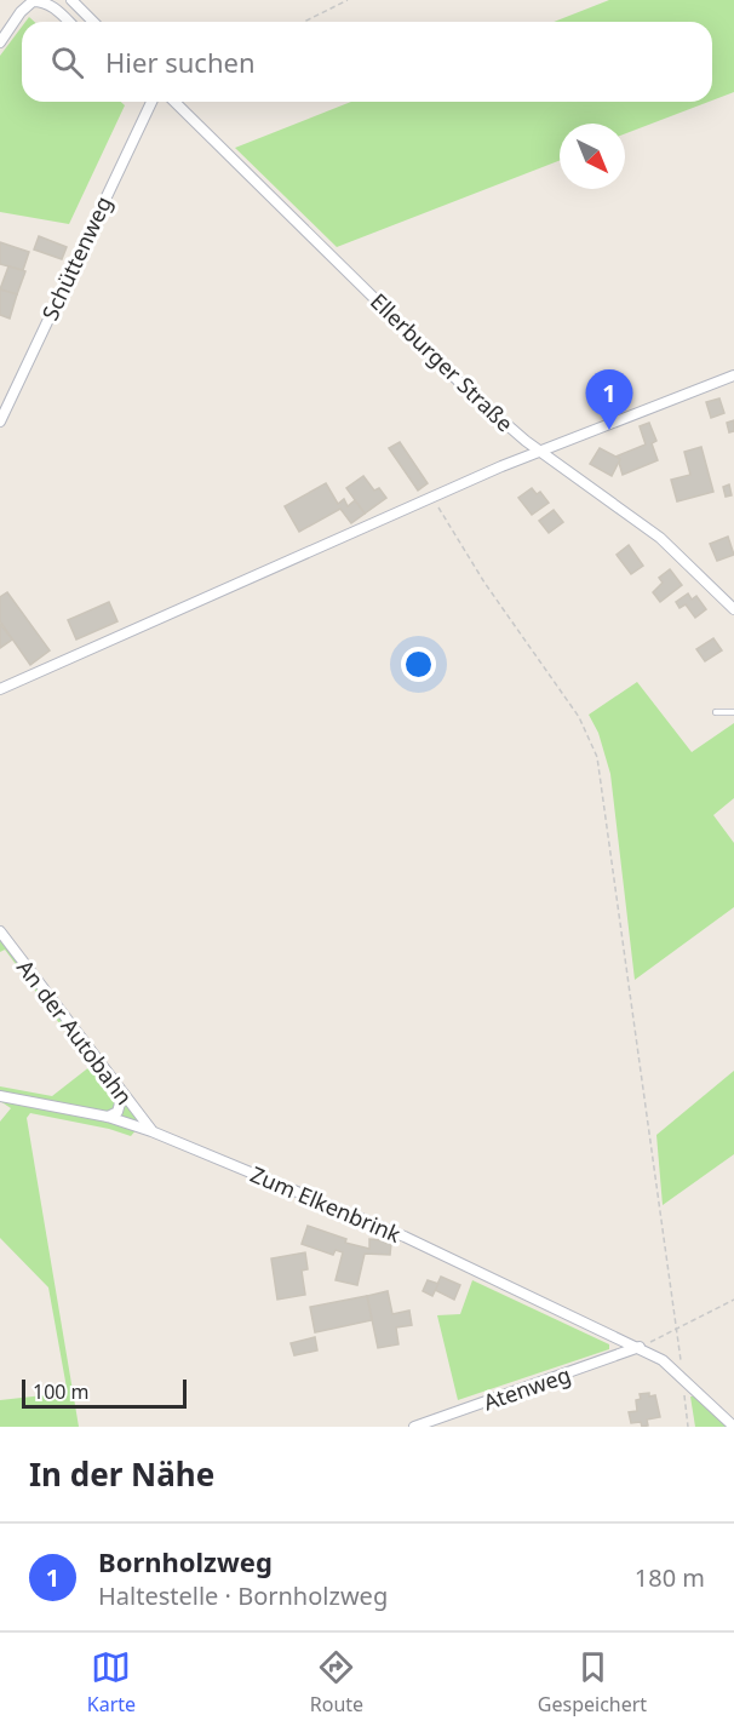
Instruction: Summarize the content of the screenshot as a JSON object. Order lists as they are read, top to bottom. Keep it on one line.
{"streets":{"street":["Schüttenweg","Ellerburger Straße","An der Autobahn","Zum Elkenbrink","Atenweg"]},"crossings":[["An der Autobahn","Zum Elkenbrink"],["Zum Elkenbrink","Atenweg"]],"scale_bar":"100 m","north":"bottom right","page":{"search":"Hier suchen","pins":"1","scale":"100 m","heading":"In der Nähe","list":[{"mark":"1","name":"Bornholzweg","note":"Haltestelle · Bornholzweg","value":"180 m"}],"nav":["Karte","Route","Gespeichert"]}}
